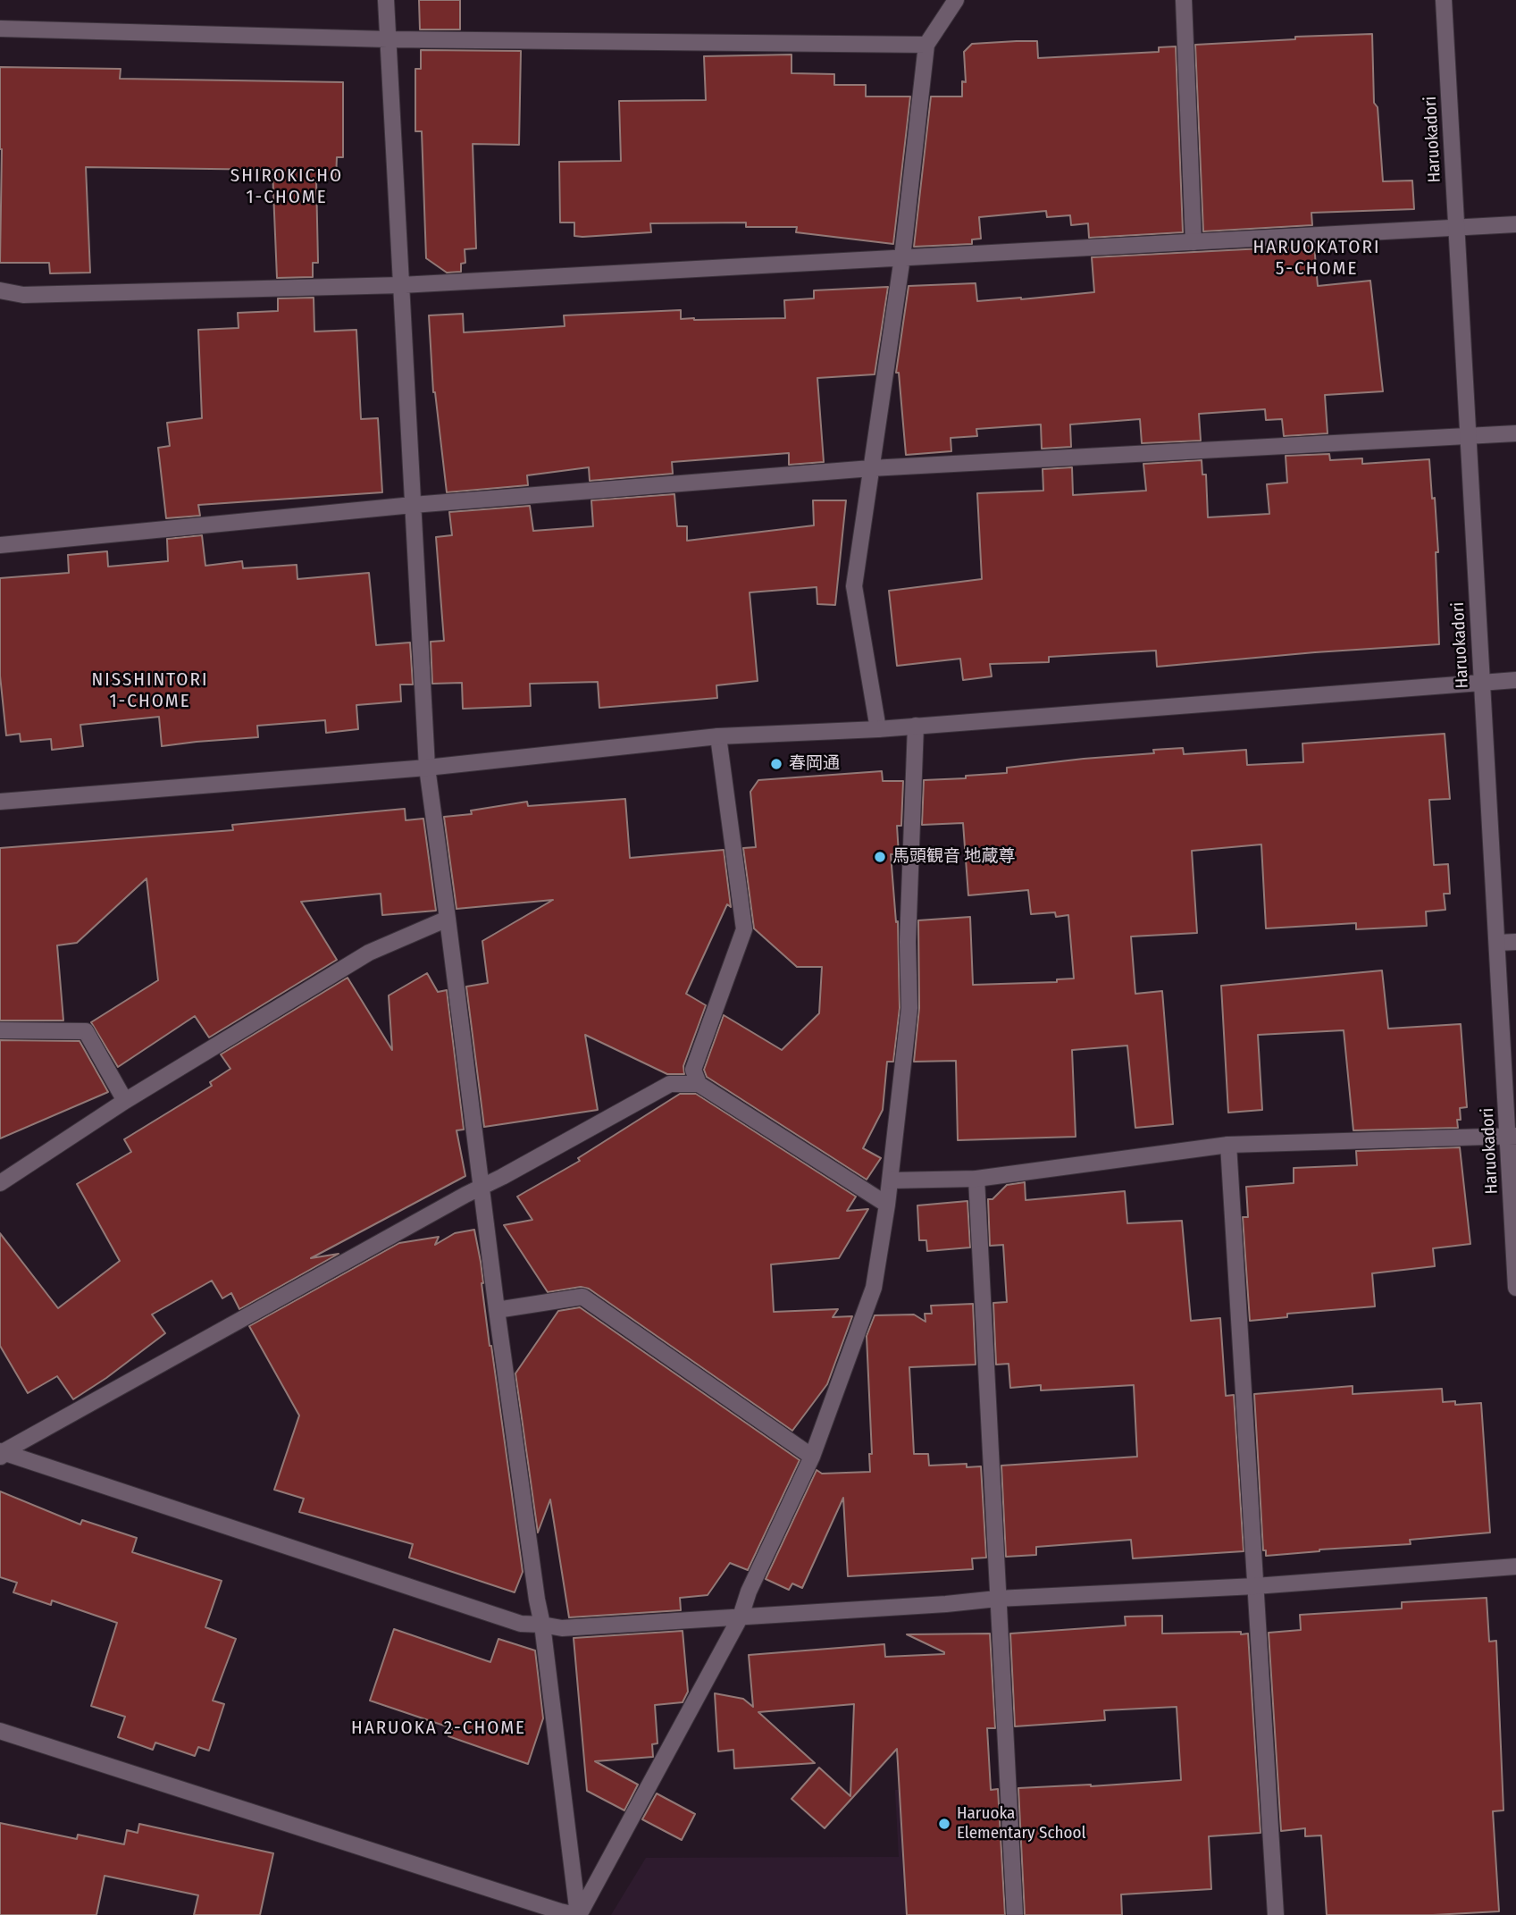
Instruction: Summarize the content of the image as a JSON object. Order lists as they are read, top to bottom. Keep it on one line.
{"streets":{"street":["Haruokadori"]},"districts":["SHIROKICHO 1-CHOME","HARUOKATORI 5-CHOME","NISSHINTORI 1-CHOME","HARUOKA 2-CHOME"],"places":["春岡通","馬頭観音 地蔵尊","Haruoka Elementary School"]}
